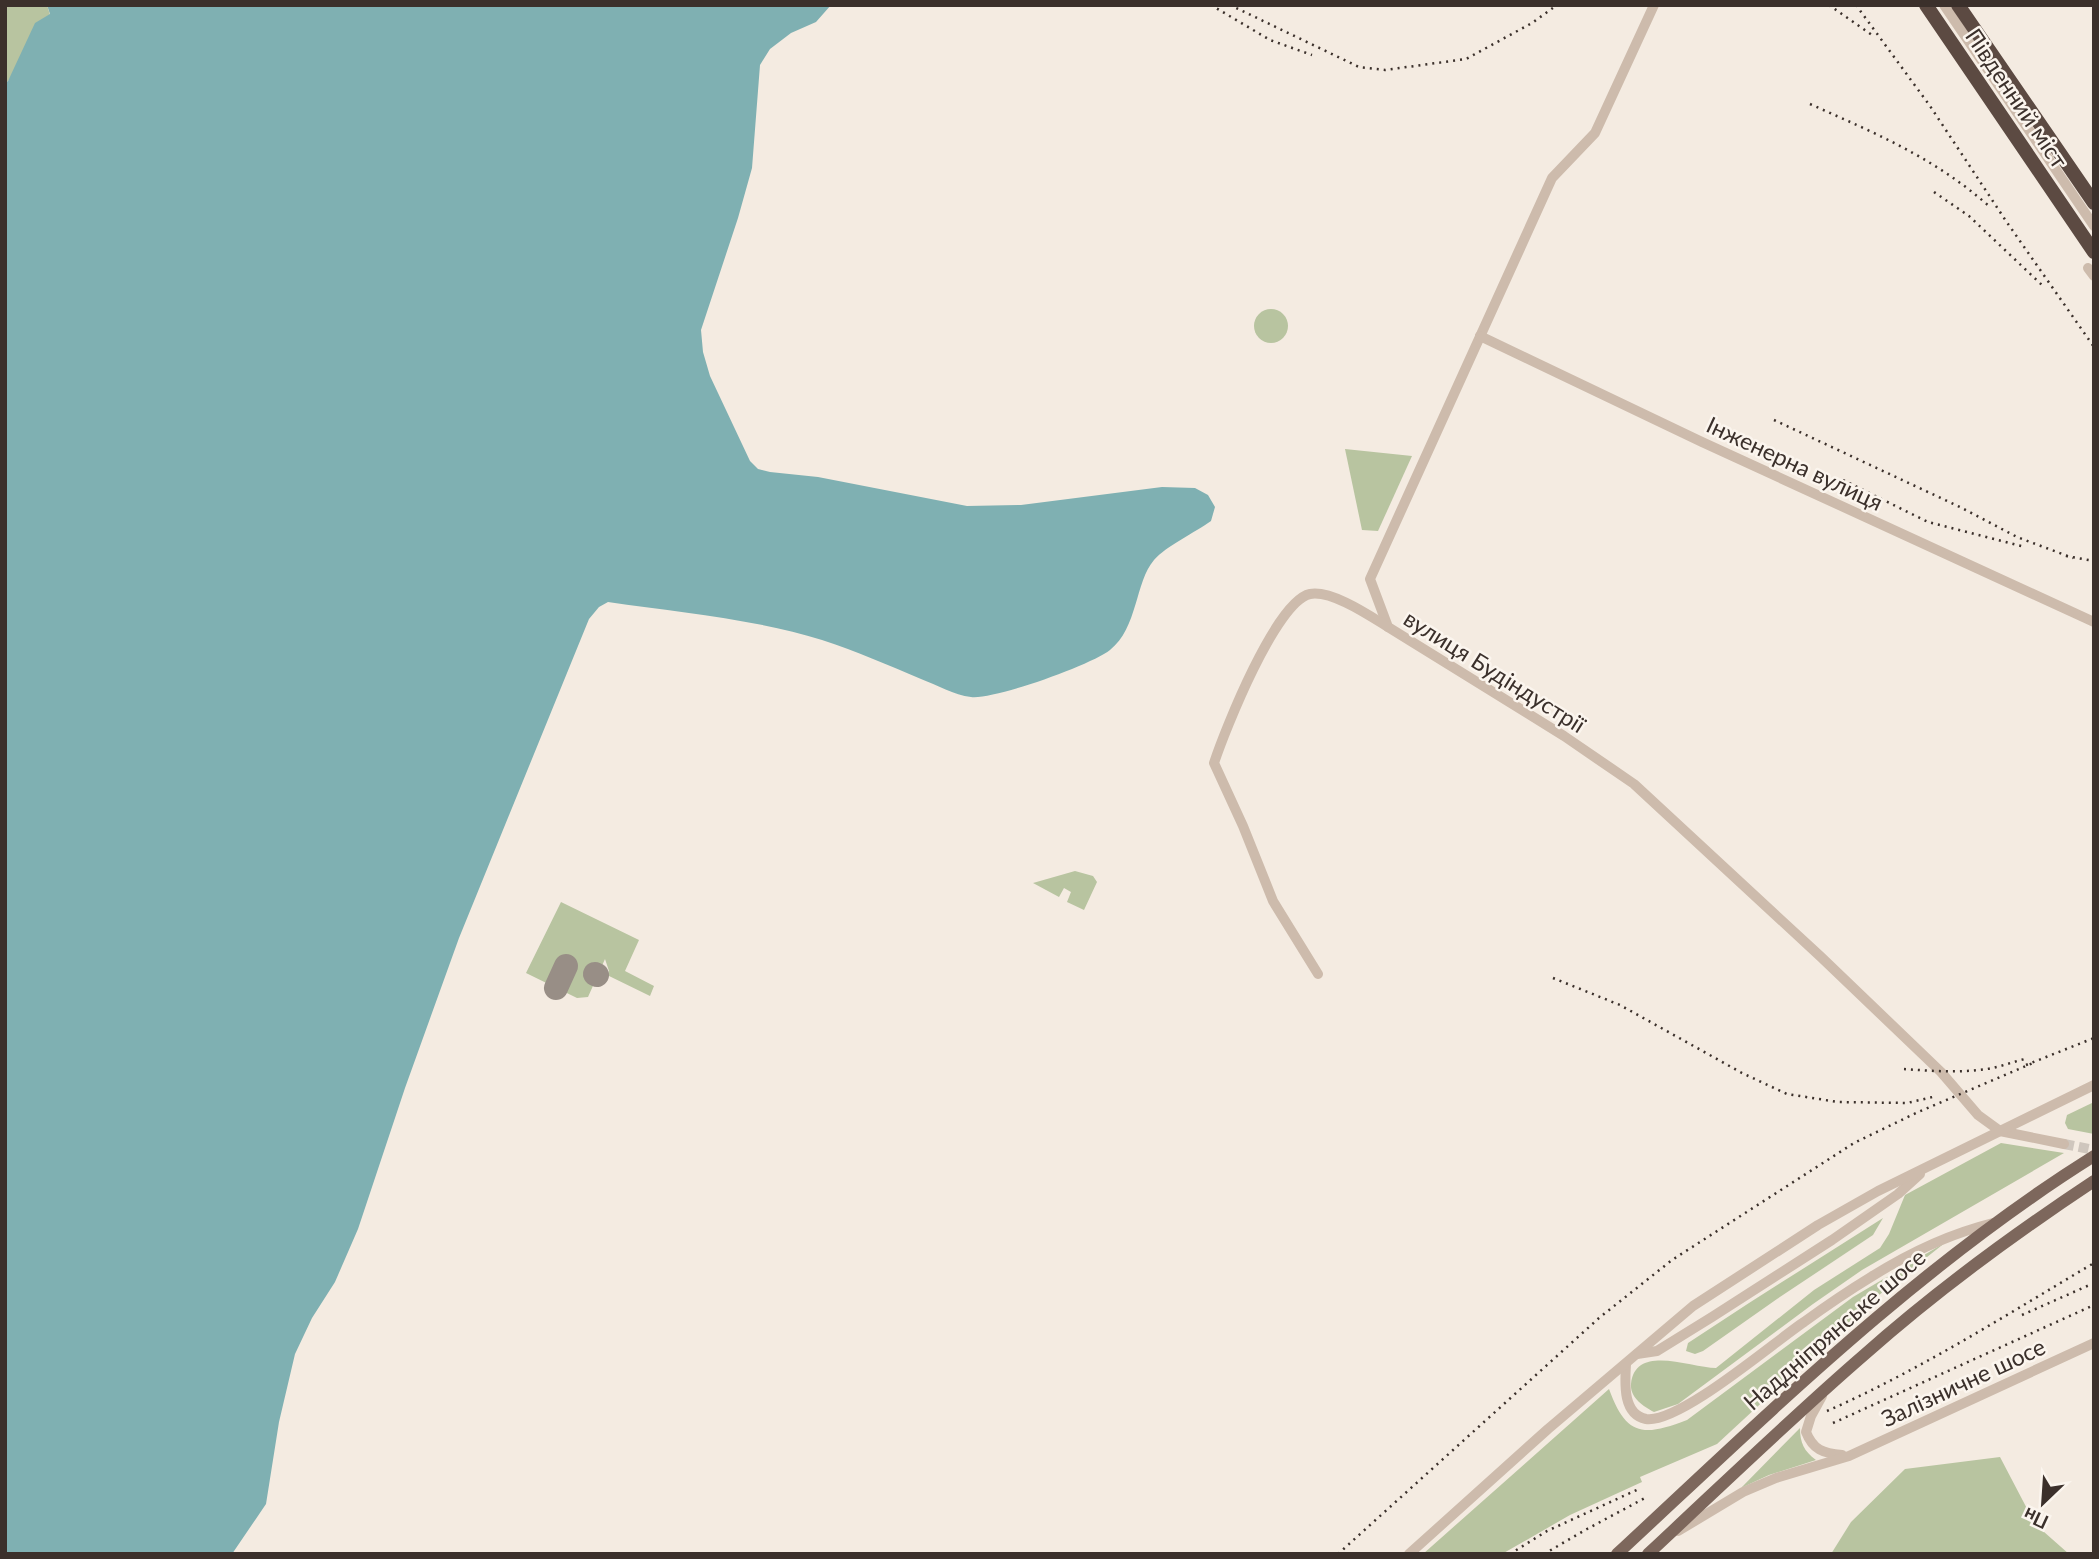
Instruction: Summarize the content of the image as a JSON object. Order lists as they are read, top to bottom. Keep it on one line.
{"streets":{"highway":["Південний міст"],"main road":["Наддніпрянське шосе"],"street":["Інженерна вулиця","вулиця Будіндустрії","Залізничне шосе"]},"crossings":[["Інженерна вулиця","вулиця Будіндустрії"],["Наддніпрянське шосе","Залізничне шосе"]],"north":"bottom left"}
